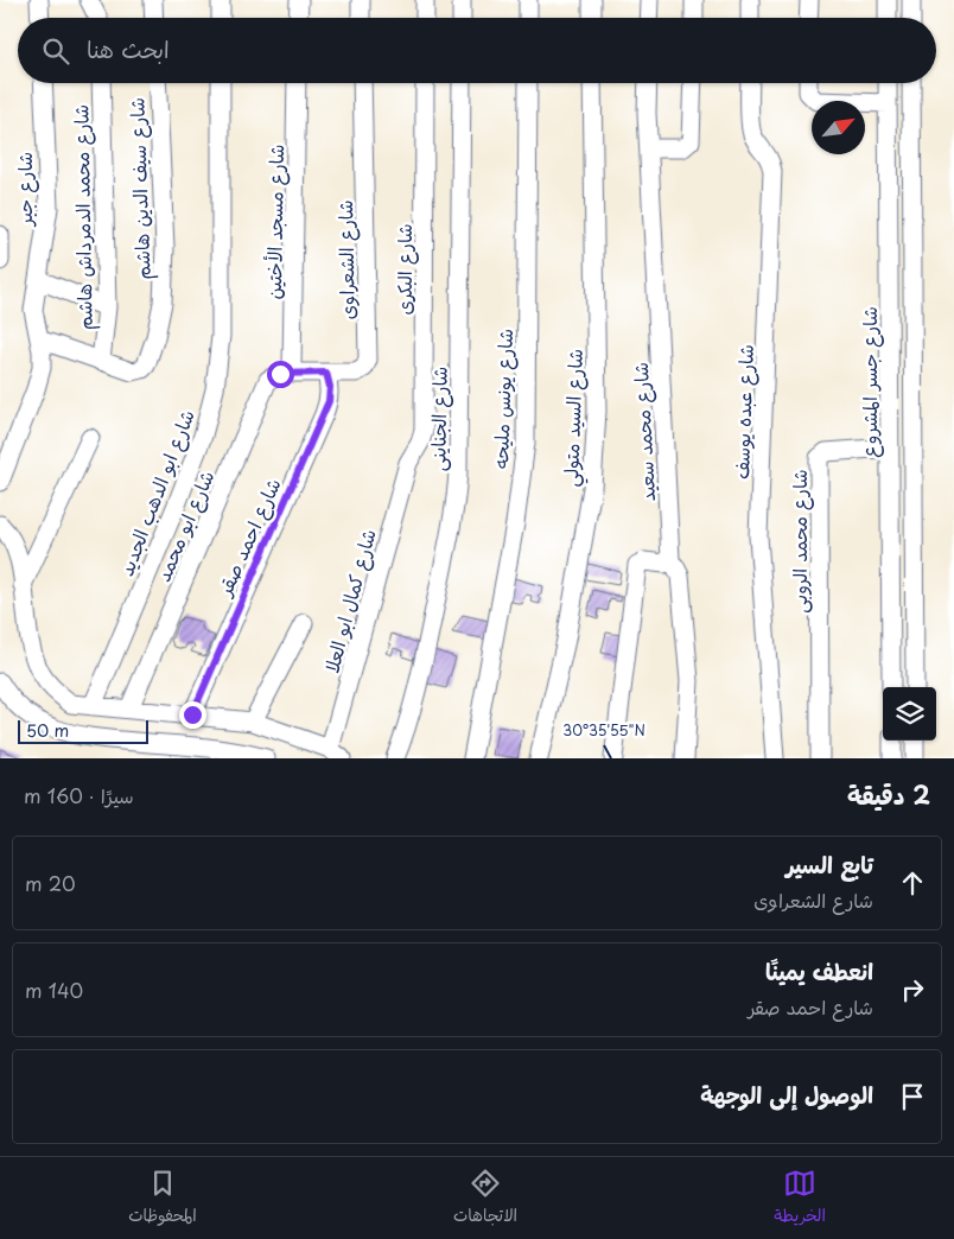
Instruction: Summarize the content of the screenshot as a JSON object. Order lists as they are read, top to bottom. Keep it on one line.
{"streets":{"street":["شارع جبر","شارع سيف الدين هاشم","شارع محمد الدمرداش هاشم","شارع مسجد الأختين","شارع الشعراوى","شارع البكرى","شارع جسر المشروع","شارع يونس مليحه","شارع عبده يوسف","شارع السيد متولي","شارع الجناينى","شارع محمد سعيد","شارع ابو الدهب الجديد","شارع ابو محمد","شارع احمد صقر","شارع محمد الروبى","شارع كمال ابو العلا"]},"crossings":[["شارع جبر","شارع سيف الدين هاشم"],["شارع سيف الدين هاشم","شارع محمد الدمرداش هاشم"],["شارع مسجد الأختين","شارع الشعراوى"],["شارع مسجد الأختين","شارع ابو محمد"],["شارع الشعراوى","شارع ابو محمد"],["شارع الشعراوى","شارع احمد صقر"],["شارع البكرى","شارع كمال ابو العلا"],["شارع جسر المشروع","شارع محمد الروبى"]],"scale_bar":"50 m","north":"top right","page":{"search":"ابحث هنا","scale":"50 m","heading":["2 دقيقة","سيرًا · 160 m"],"list":[["تابع السير","شارع الشعراوى","20 m"],["انعطف يمينًا","شارع احمد صقر","140 m"],"الوصول إلى الوجهة"],"nav":["الخريطة","الاتجاهات","المحفوظات"]},"coordinates":["30°35'55\"N"]}
